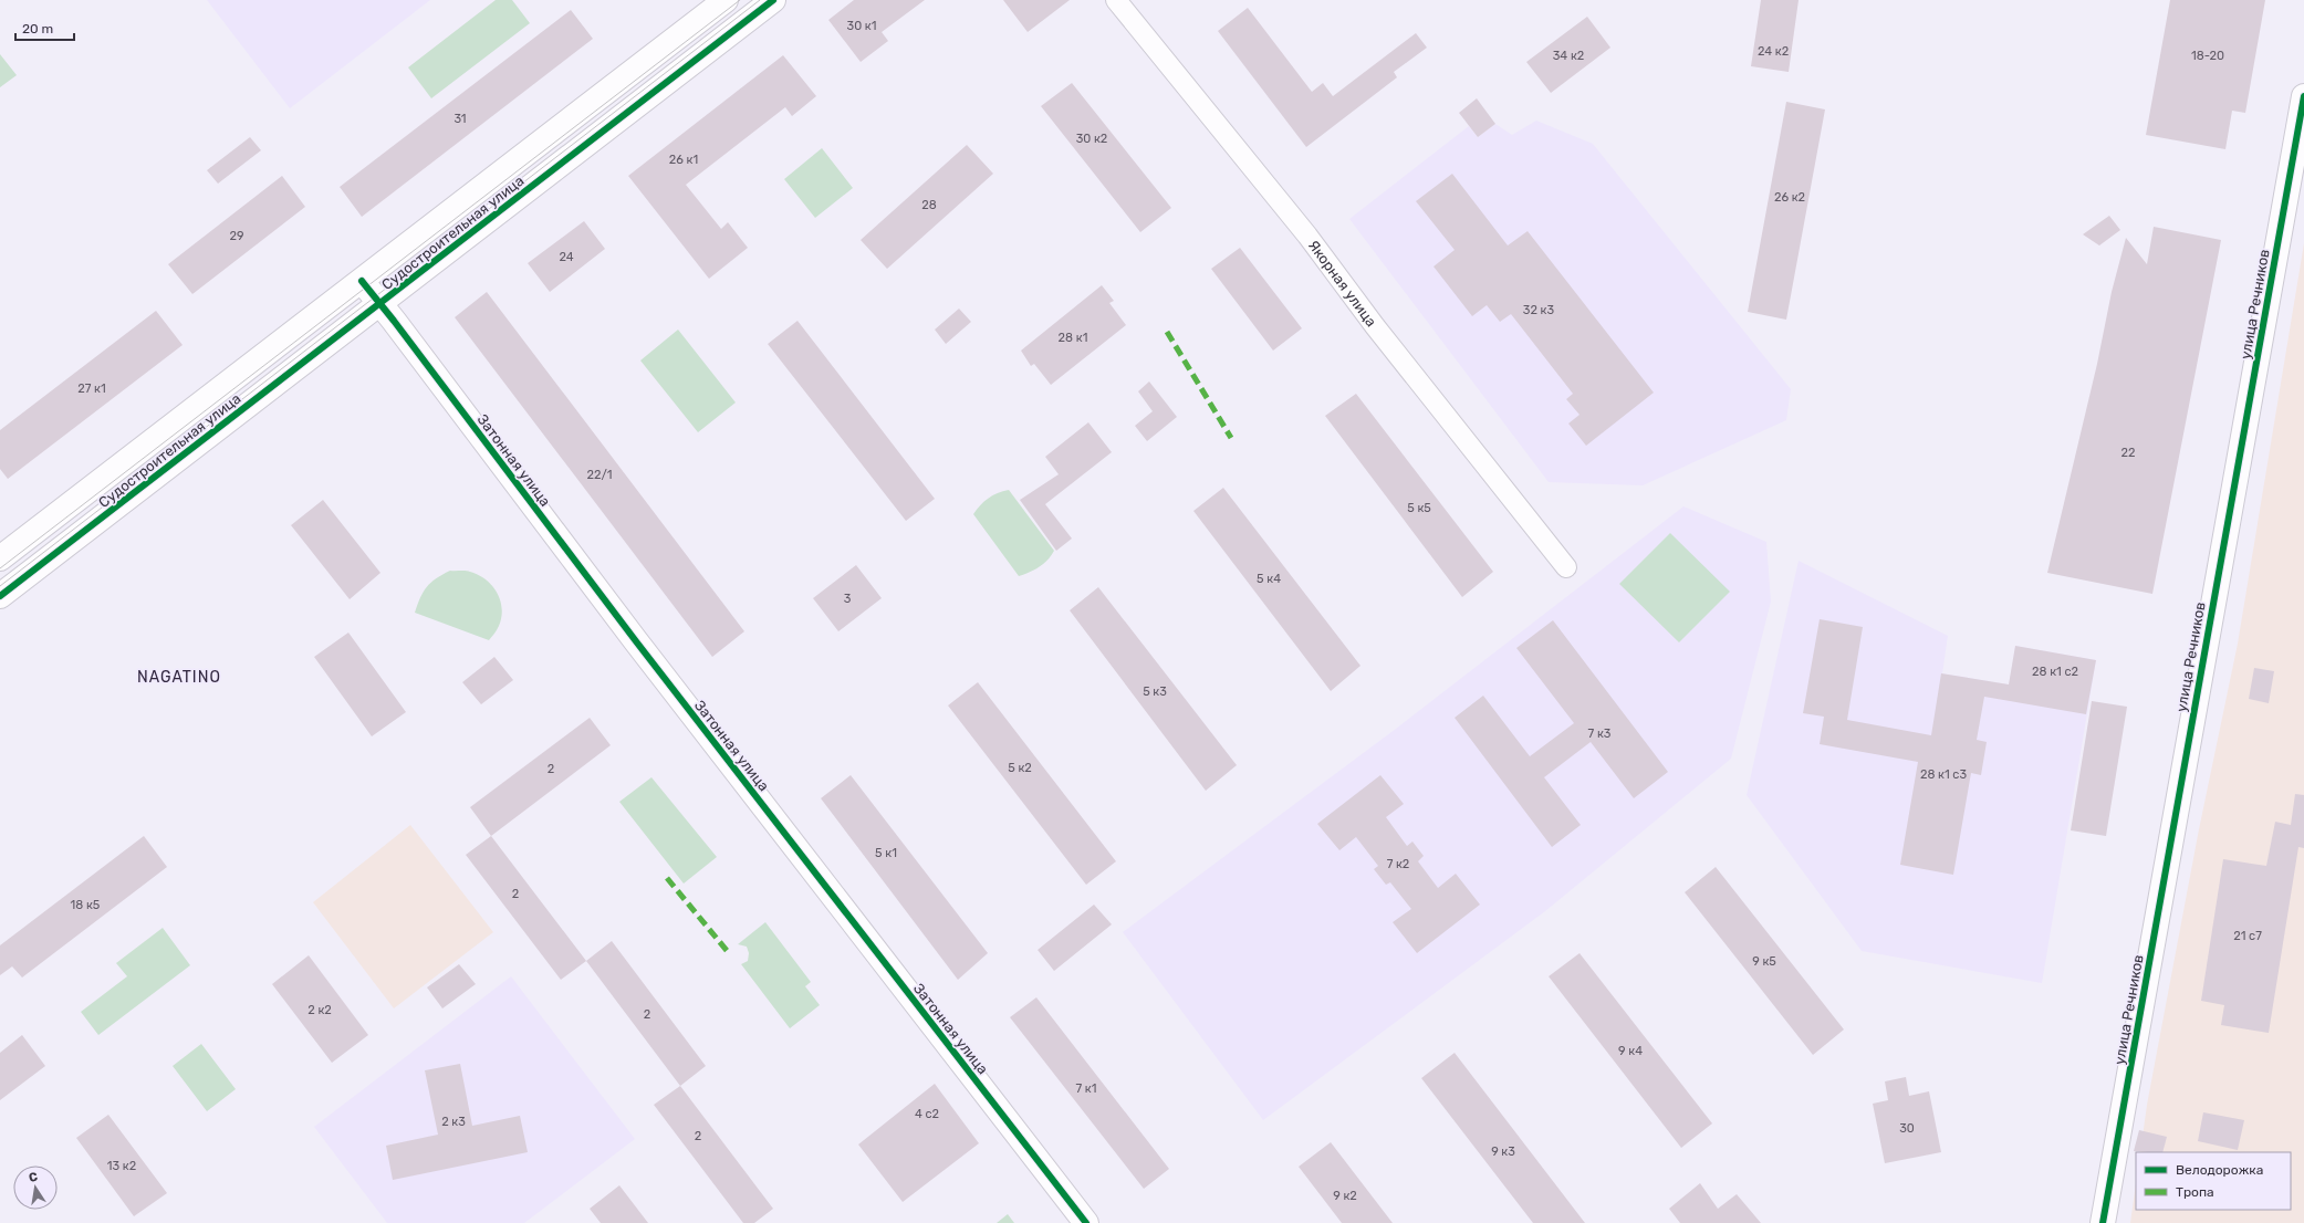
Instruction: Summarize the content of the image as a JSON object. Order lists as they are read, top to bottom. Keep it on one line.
{"streets":{"street":["Судостроительная улица","Якорная улица","улица Речников","Затонная улица"]},"crossings":[["Судостроительная улица","Затонная улица"]],"districts":["NAGATINO"],"house_numbers":["30 к1","24 к2","34 к2","18-20","31","30 к2","26 к1","26 к2","28","29","24","32 к3","28 к1","27 к1","22","22/1","5 к5","5 к4","3","28 к1 с2","5 к3","7 к3","5 к2","2","28 к1 с3","5 к1","7 к2","2","18 к5","21 с7","9 к5","2 к2","2","9 к4","7 к1","4 с2","2 к3","30","2","9 к3","13 к2","9 к2"],"legend":["Велодорожка","Тропа"],"scale_bar":"20 m","north":"top"}
